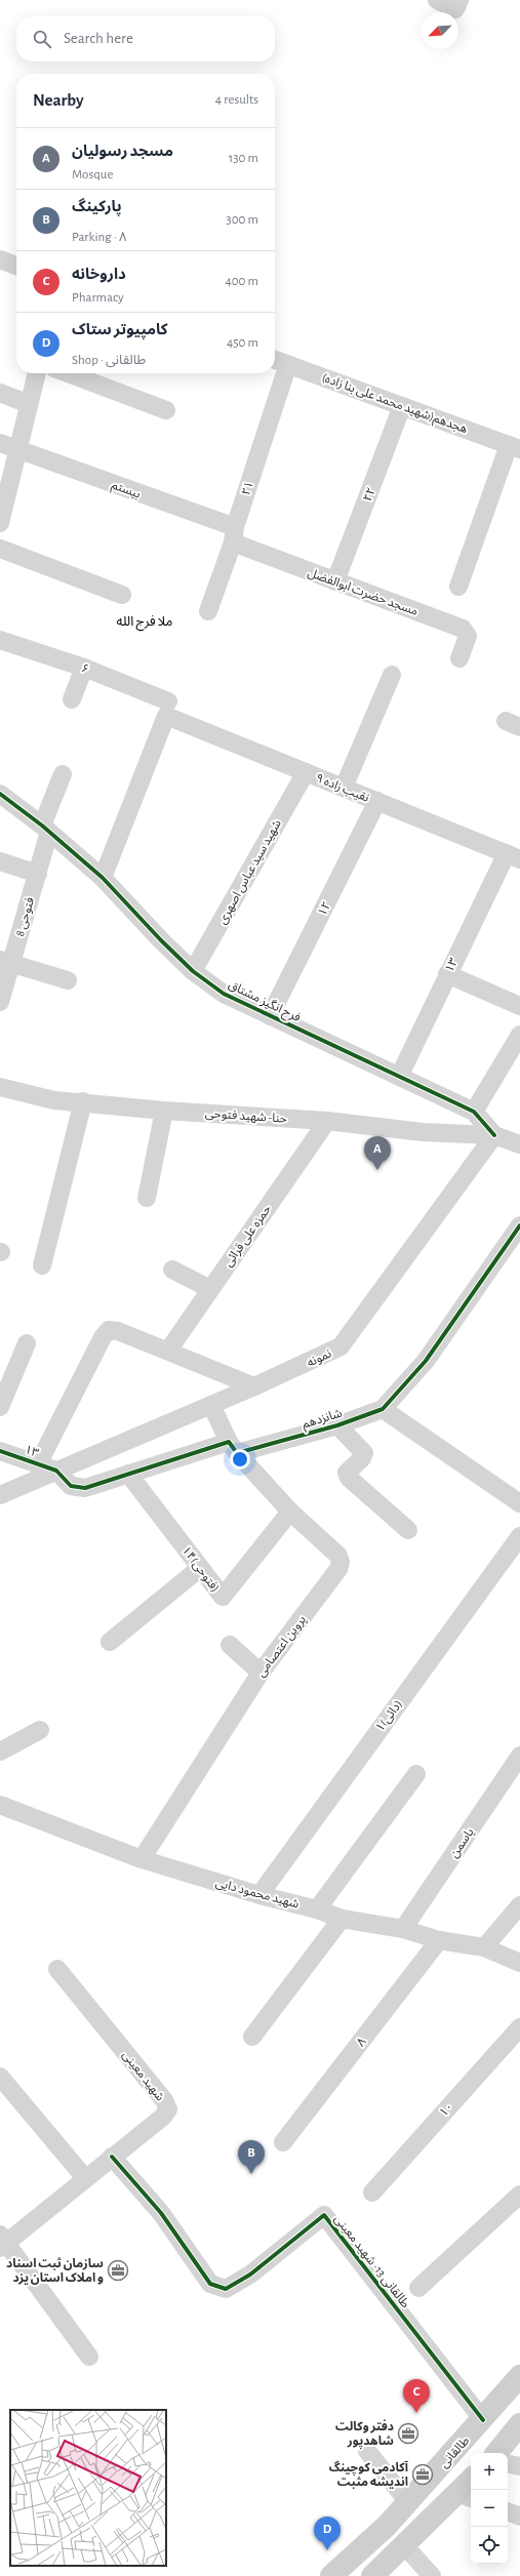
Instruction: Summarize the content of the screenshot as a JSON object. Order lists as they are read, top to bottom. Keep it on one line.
{"streets":{"main road":["طالقانی"],"street":["هجدهم(شهید محمد علی بنا زاده)","۲۱","بیستم","۲۲","مسجد حضرت ابوالفضل","۶","نقیب زاده ۹","شهید سید عباس اصهری","۱۲","فتوحی 8","۱۳","فرح انگیز مشتاق","حنا- شهید فتوحی","حمزه علی قرائی","نمونه","شانزدهم","۱۴(فتوحی)","پروین اعتصامی","۱(دائی)","یاسمن","شهید محمود دایی","۸","شهید معینی","۱۰","طالقانی 13- شهید معینی"]},"crossings":[["هجدهم(شهید محمد علی بنا زاده)","۲۱"],["هجدهم(شهید محمد علی بنا زاده)","۲۲"],["۲۱","بیستم"],["۲۱","مسجد حضرت ابوالفضل"],["بیستم","مسجد حضرت ابوالفضل"],["۲۲","مسجد حضرت ابوالفضل"],["۶","نقیب زاده ۹"],["نقیب زاده ۹","شهید سید عباس اصهری"],["نقیب زاده ۹","۱۲"],["نقیب زاده ۹","۱۳"],["شهید سید عباس اصهری","فرح انگیز مشتاق"],["۱۲","فرح انگیز مشتاق"],["فتوحی 8","فرح انگیز مشتاق"],["۱۳","فرح انگیز مشتاق"],["۱۳","نمونه"],["۱۳","شانزدهم"],["فرح انگیز مشتاق","حنا- شهید فتوحی"],["فرح انگیز مشتاق","نمونه"],["حنا- شهید فتوحی","حمزه علی قرائی"],["حنا- شهید فتوحی","نمونه"],["نمونه","شانزدهم"],["نمونه","پروین اعتصامی"],["شانزدهم","۱۴(فتوحی)"],["شانزدهم","پروین اعتصامی"],["۱۴(فتوحی)","پروین اعتصامی"],["پروین اعتصامی","شهید محمود دایی"],["۱(دائی)","شهید محمود دایی"],["یاسمن","شهید محمود دایی"],["شهید محمود دایی","۸"],["شهید معینی","طالقانی 13- شهید معینی"],["طالقانی 13- شهید معینی","طالقانی"]],"districts":["ملا فرج الله"],"places":{"office":["سازمان ثبت اسناد و املاک استان یزد","دفتر وکالت شاهدپور","آکادمی کوچینگ اندیشه مثبت"]},"north":"bottom left","page":{"search":"Search here","heading":["Nearby","4 results"],"list":[{"mark":"A","name":"مسجد رسولیان","note":"Mosque","value":"130 m"},{"mark":"B","name":"پارکینگ","note":"Parking · ۸","value":"300 m"},{"mark":"C","name":"داروخانه","note":"Pharmacy","value":"400 m"},{"mark":"D","name":"کامپیوتر ستاک","note":"Shop · طالقانی","value":"450 m"}],"pins":["A","B","C","D"],"map_buttons":["+","−"]}}
